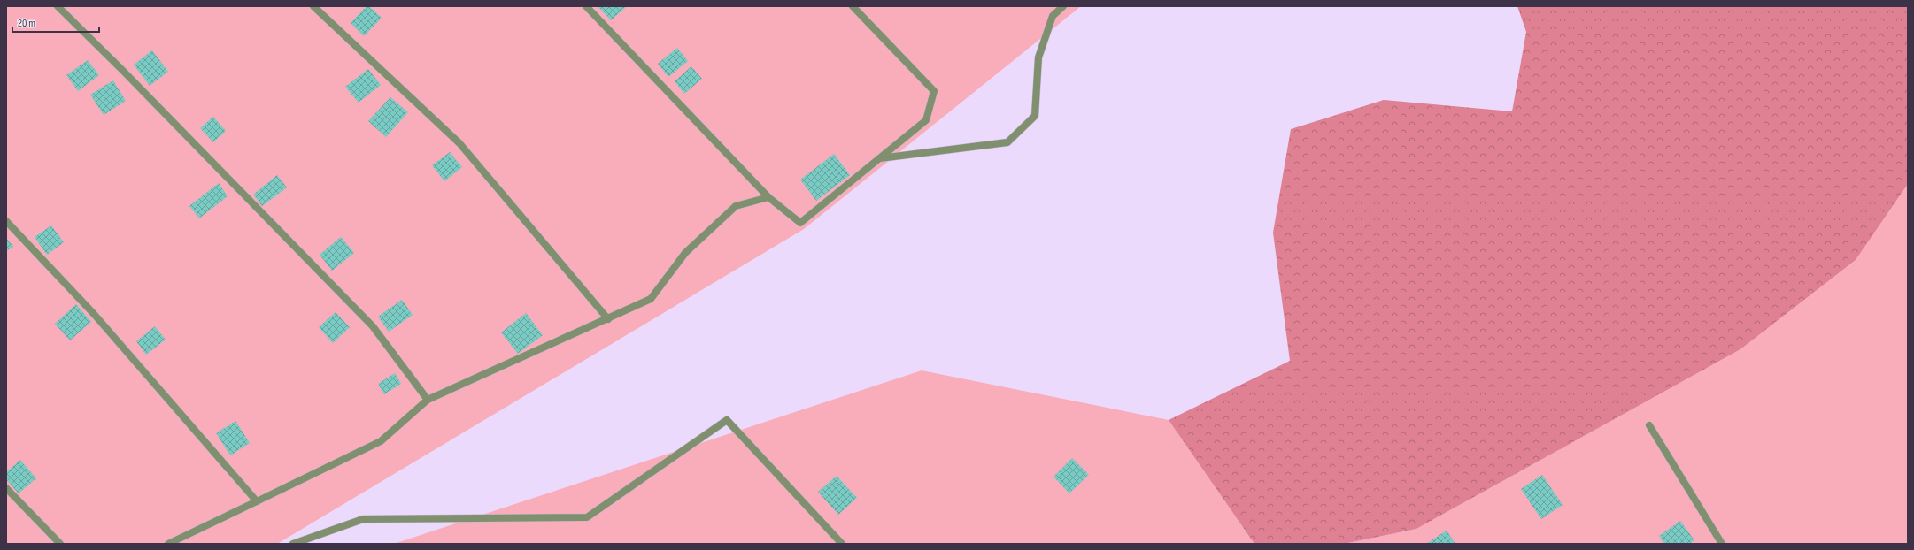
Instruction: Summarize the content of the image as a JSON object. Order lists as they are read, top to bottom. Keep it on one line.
{"scale_bar":"20 m"}
